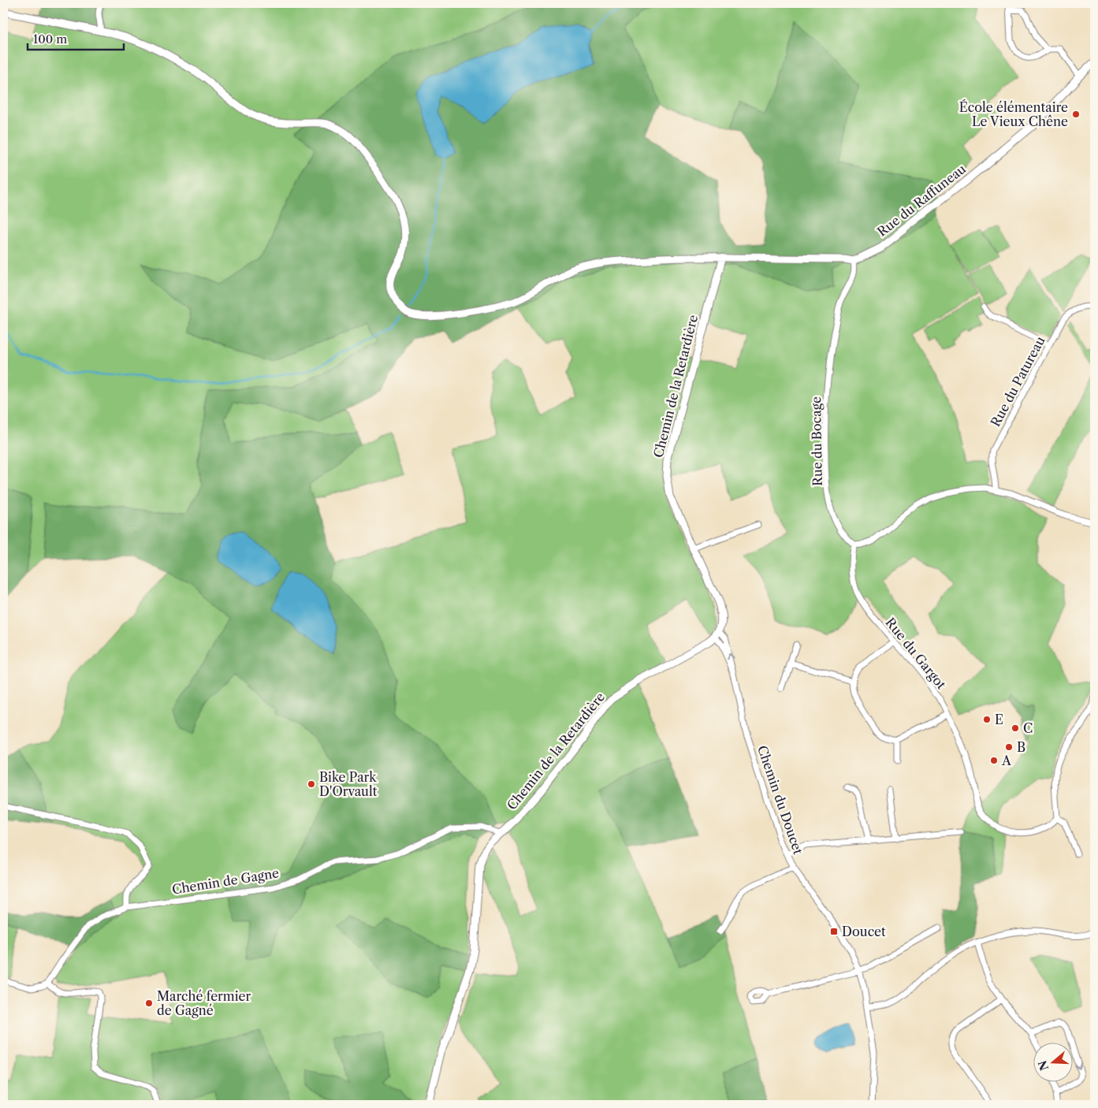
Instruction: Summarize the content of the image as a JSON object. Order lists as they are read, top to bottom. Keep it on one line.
{"streets":{"street":["Rue du Raffuneau","Rue du Patureau","Chemin de la Retardière","Rue du Bocage","Rue du Gargot","Chemin du Doucet","Chemin de Gagne"]},"crossings":[["Rue du Raffuneau","Rue du Bocage"],["Chemin de la Retardière","Chemin du Doucet"],["Chemin de la Retardière","Chemin de Gagne"],["Rue du Bocage","Rue du Gargot"]],"places":{"other":["École élémentaire Le Vieux Chêne","E","C","B","A","Bike Park D'Orvault","Marché fermier de Gagné"],"transit":["Doucet"]},"scale_bar":"100 m","north":"left"}
